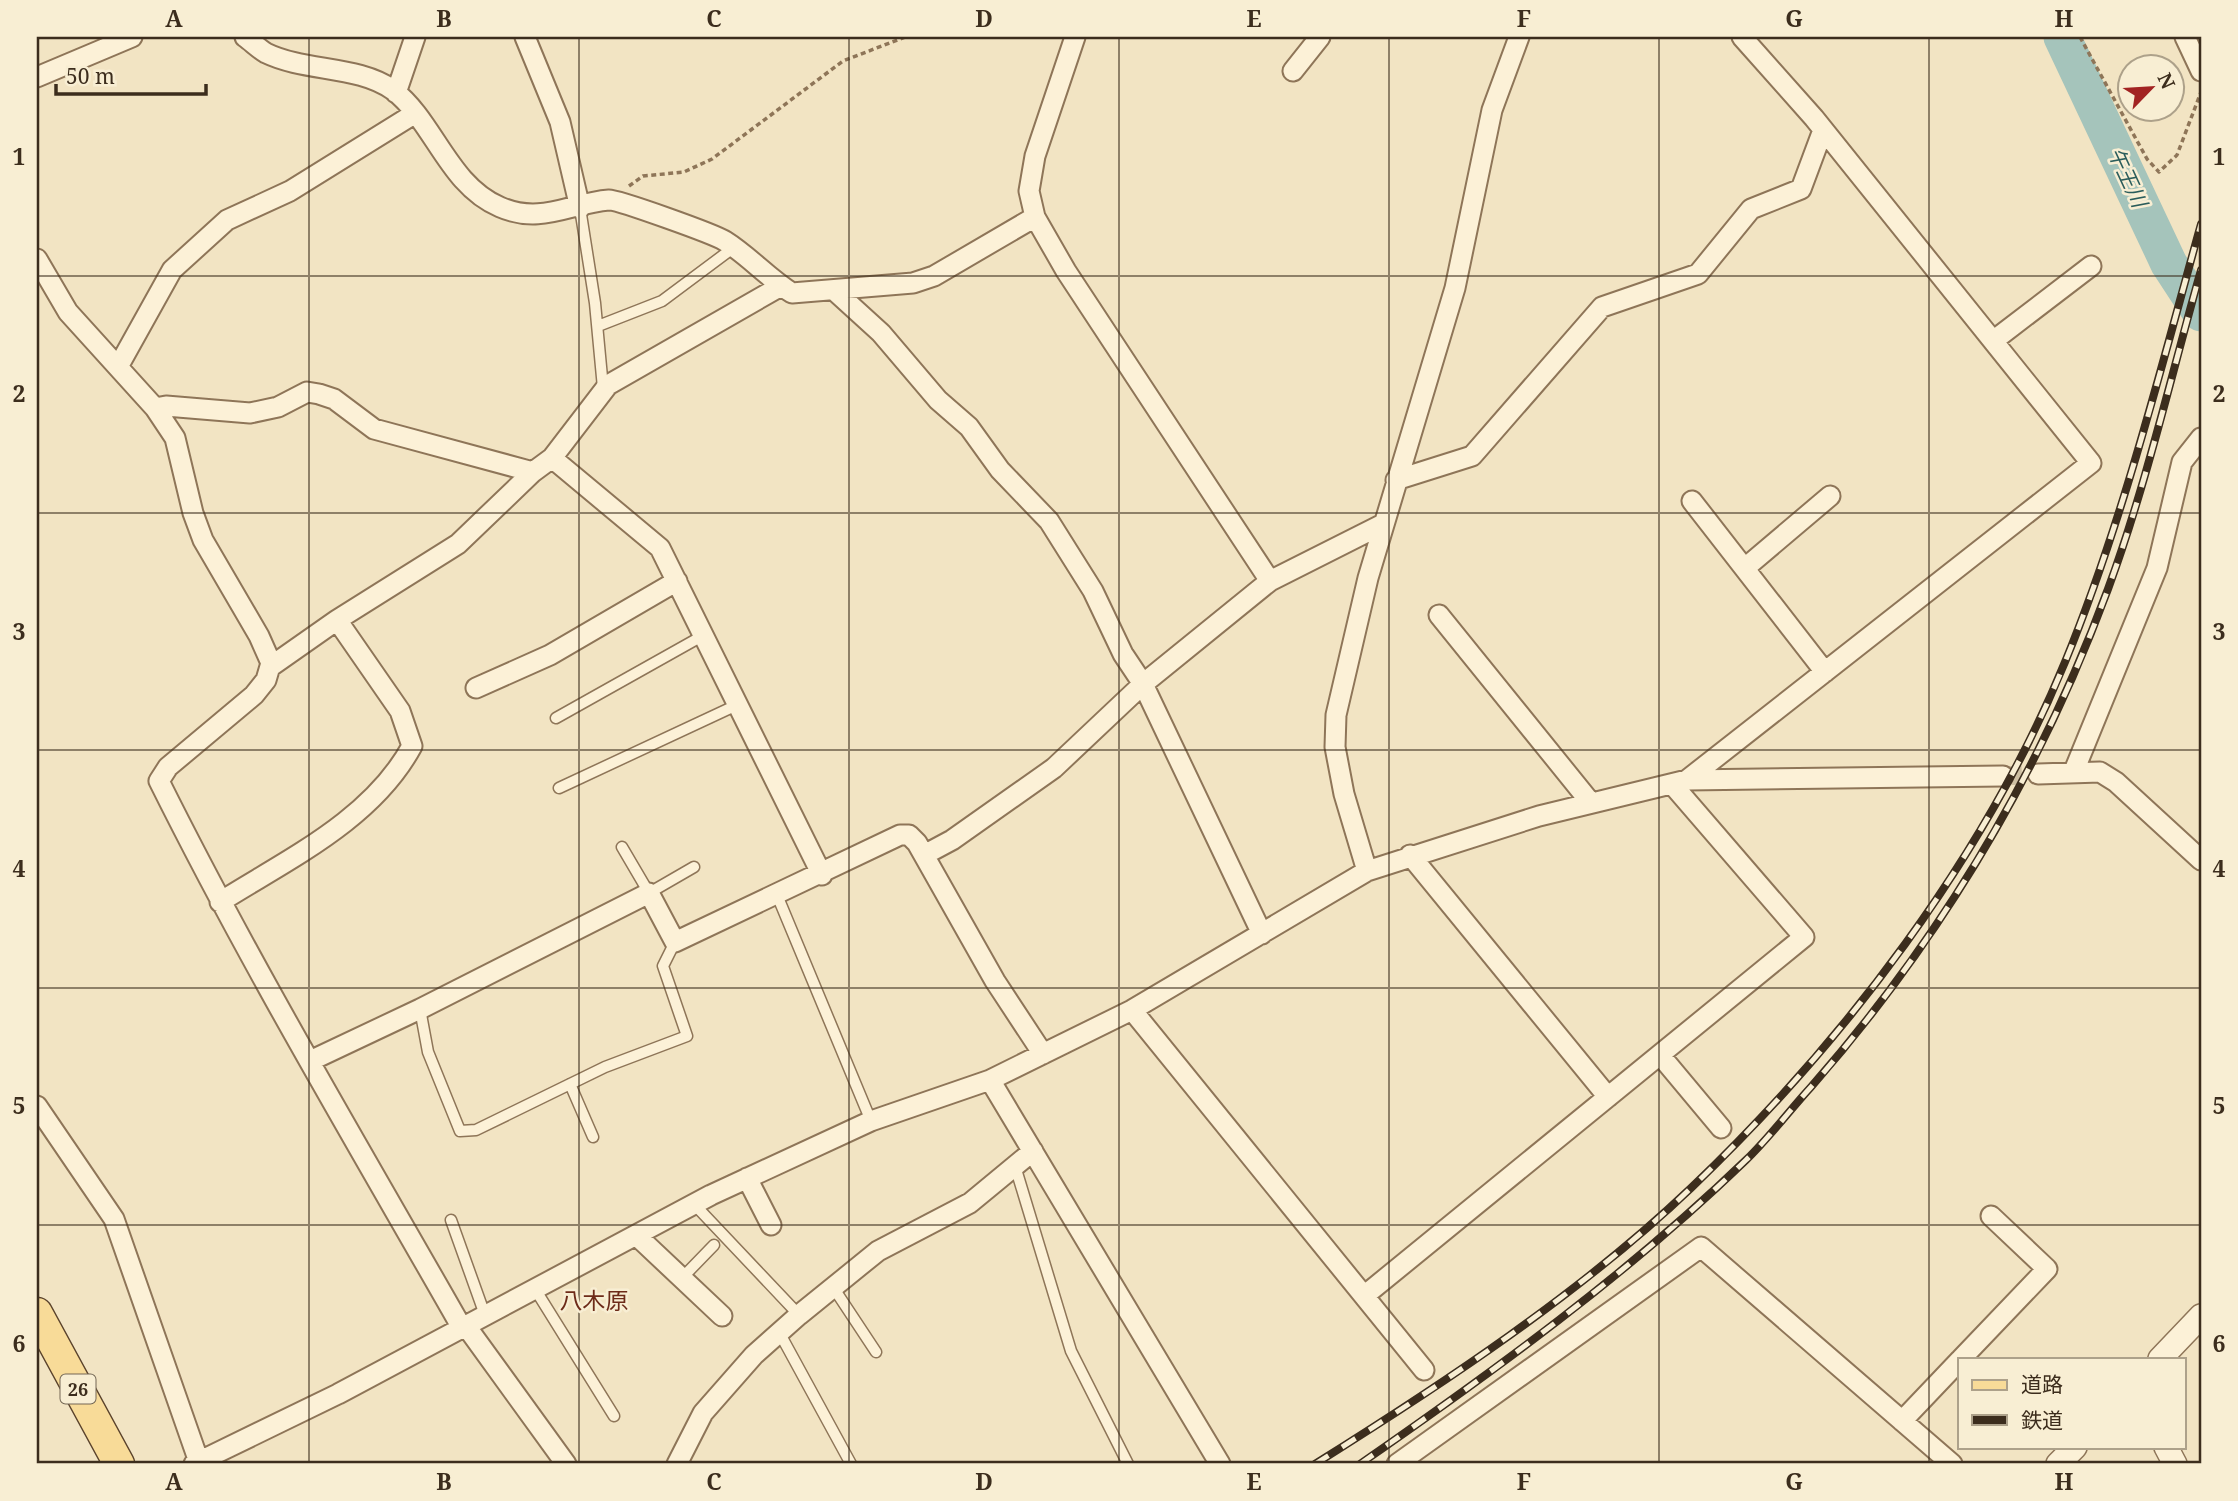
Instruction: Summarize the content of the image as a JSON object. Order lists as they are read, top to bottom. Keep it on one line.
{"streets":{"main road":["26"]},"districts":["八木原"],"water":["午王川"],"legend":["道路","鉄道"],"scale_bar":"50 m","north":"top right","grid":{"columns":["A","B","C","D","E","F","G","H"],"rows":["1","2","3","4","5","6"]}}
